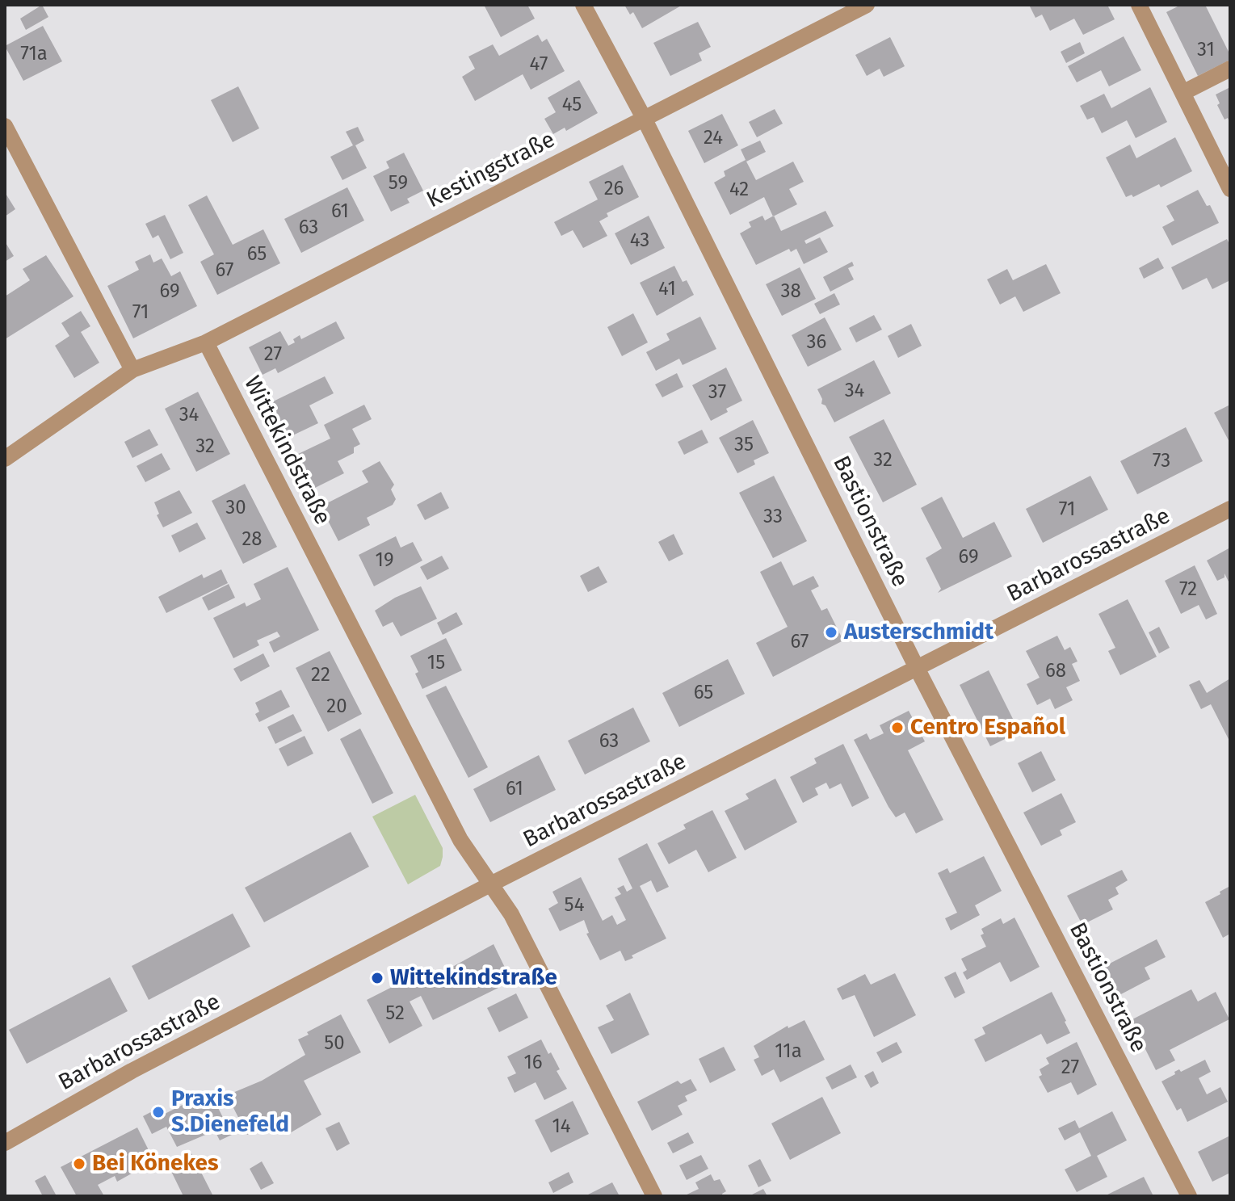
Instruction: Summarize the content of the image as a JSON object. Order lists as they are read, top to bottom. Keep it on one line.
{"streets":{"street":["Kestingstraße","Wittekindstraße","Bastionstraße","Barbarossastraße"]},"crossings":[["Kestingstraße","Wittekindstraße"],["Kestingstraße","Bastionstraße"],["Wittekindstraße","Barbarossastraße"],["Bastionstraße","Barbarossastraße"]],"places":["Austerschmidt","Centro Español","Wittekindstraße","Praxis S.Dienefeld","Bei Könekes"],"house_numbers":["31","71a","47","45","24","59","26","42","61","63","43","65","67","41","69","38","71","36","27","34","37","34","35","32","32","73","30","71","33","28","69","19","72","67","15","68","22","65","20","63","61","54","52","50","11a","16","27","14"]}
